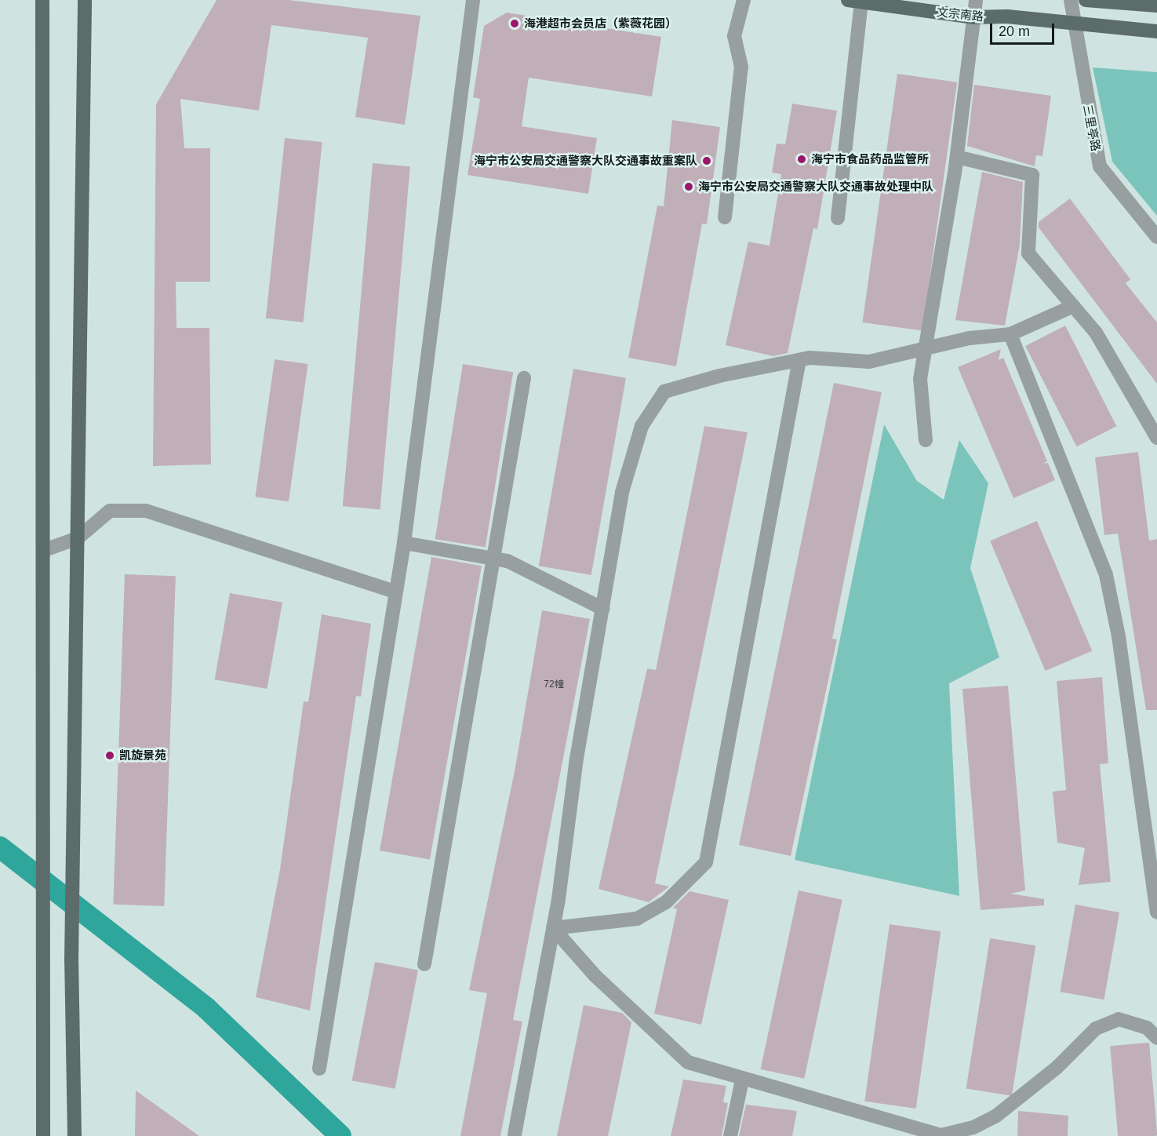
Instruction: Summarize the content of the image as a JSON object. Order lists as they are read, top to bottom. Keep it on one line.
{"streets":{"main road":["文宗南路"],"street":["三里亭路"]},"places":["海港超市会员店（紫薇花园）","海宁市食品药品监管所","海宁市公安局交通警察大队交通事故重案队","海宁市公安局交通警察大队交通事故处理中队","凯旋景苑"],"house_numbers":["72幢"],"scale_bar":"20 m"}
